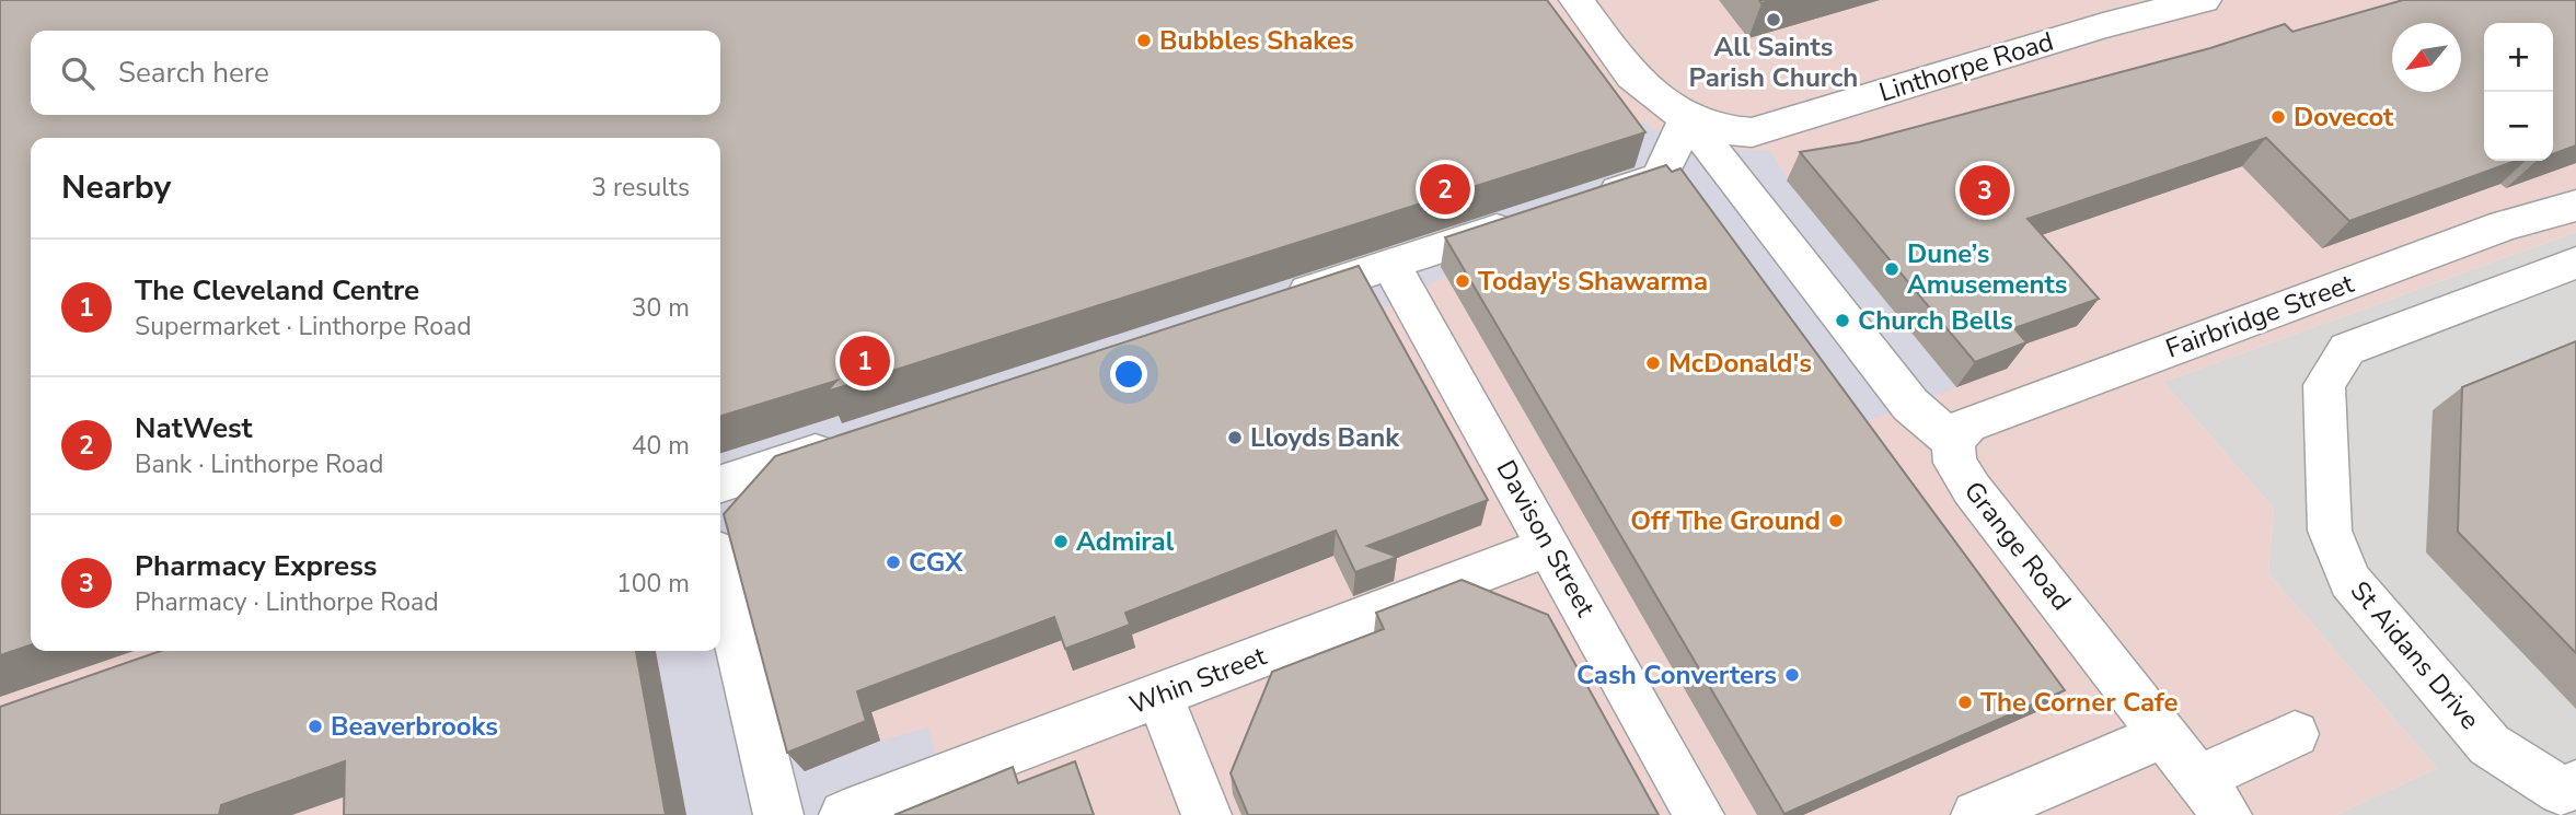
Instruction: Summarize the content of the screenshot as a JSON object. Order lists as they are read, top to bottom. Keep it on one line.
{"streets":{"street":["Linthorpe Road","Fairbridge Street","Davison Street","Grange Road","St Aidans Drive","Whin Street"]},"crossings":[["Fairbridge Street","Grange Road"],["Davison Street","Whin Street"]],"places":["All Saints Parish Church","Bubbles Shakes","Dovecot","Dune’s Amusements","Today's Shawarma","Church Bells","McDonald's","Lloyds Bank","Off The Ground","Admiral","CGX","Cash Converters","The Corner Cafe","Beaverbrooks"],"north":"bottom left","page":{"map_buttons":["+","−"],"search":"Search here","heading":["Nearby","3 results"],"pins":["2","3","1"],"list":[{"mark":"1","name":"The Cleveland Centre","note":"Supermarket · Linthorpe Road","value":"30 m"},{"mark":"2","name":"NatWest","note":"Bank · Linthorpe Road","value":"40 m"},{"mark":"3","name":"Pharmacy Express","note":"Pharmacy · Linthorpe Road","value":"100 m"}]}}
